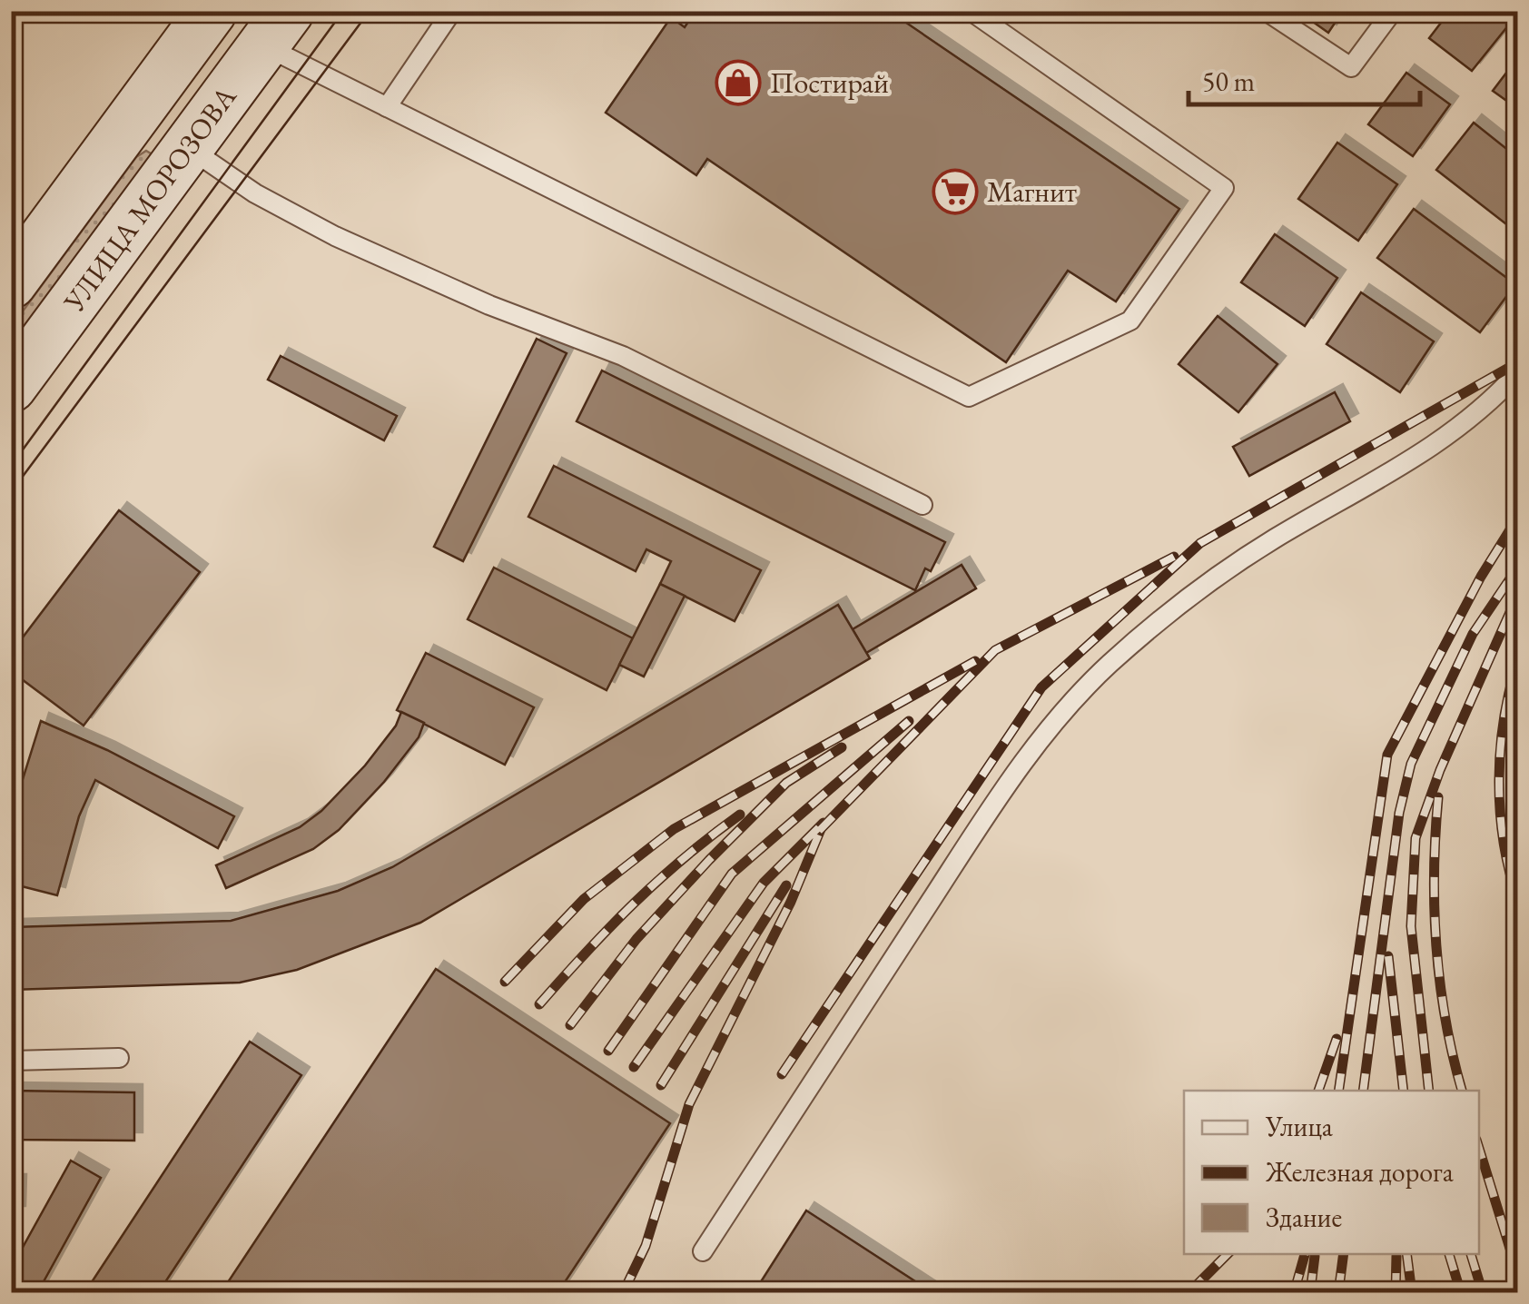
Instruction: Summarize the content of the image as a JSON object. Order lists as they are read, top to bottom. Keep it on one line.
{"streets":{"main road":["УЛИЦА МОРОЗОВА"]},"places":{"shop":["Постирай"],"supermarket":["Магнит"]},"legend":["Улица","Железная дорога","Здание"],"scale_bar":"50 m"}
